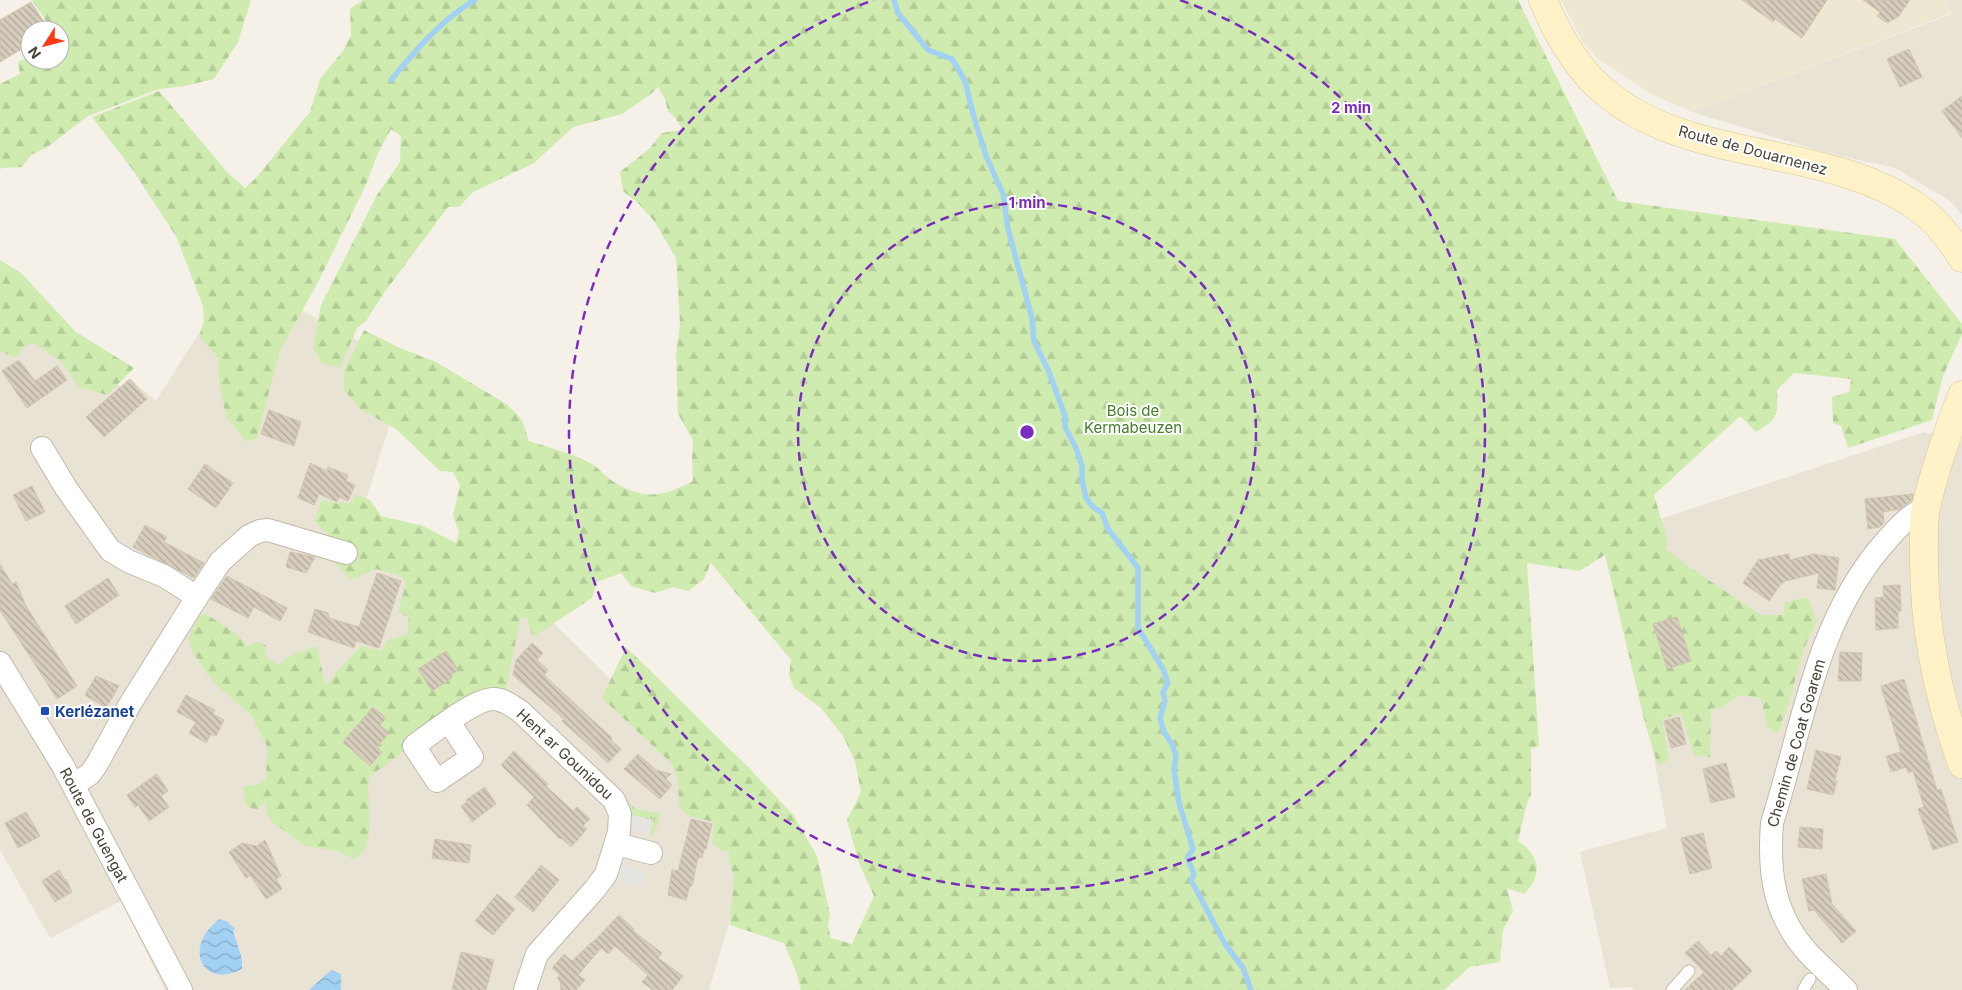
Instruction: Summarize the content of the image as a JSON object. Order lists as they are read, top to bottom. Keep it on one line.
{"streets":{"main road":["Route de Douarnenez"],"street":["Chemin de Coat Goarem","Hent ar Gounidou","Route de Guengat"]},"parks":["Bois de Kermabeuzen"],"places":{"transit":["Kerlézanet"]},"north":"bottom left","rings":["2 min","1 min"]}
